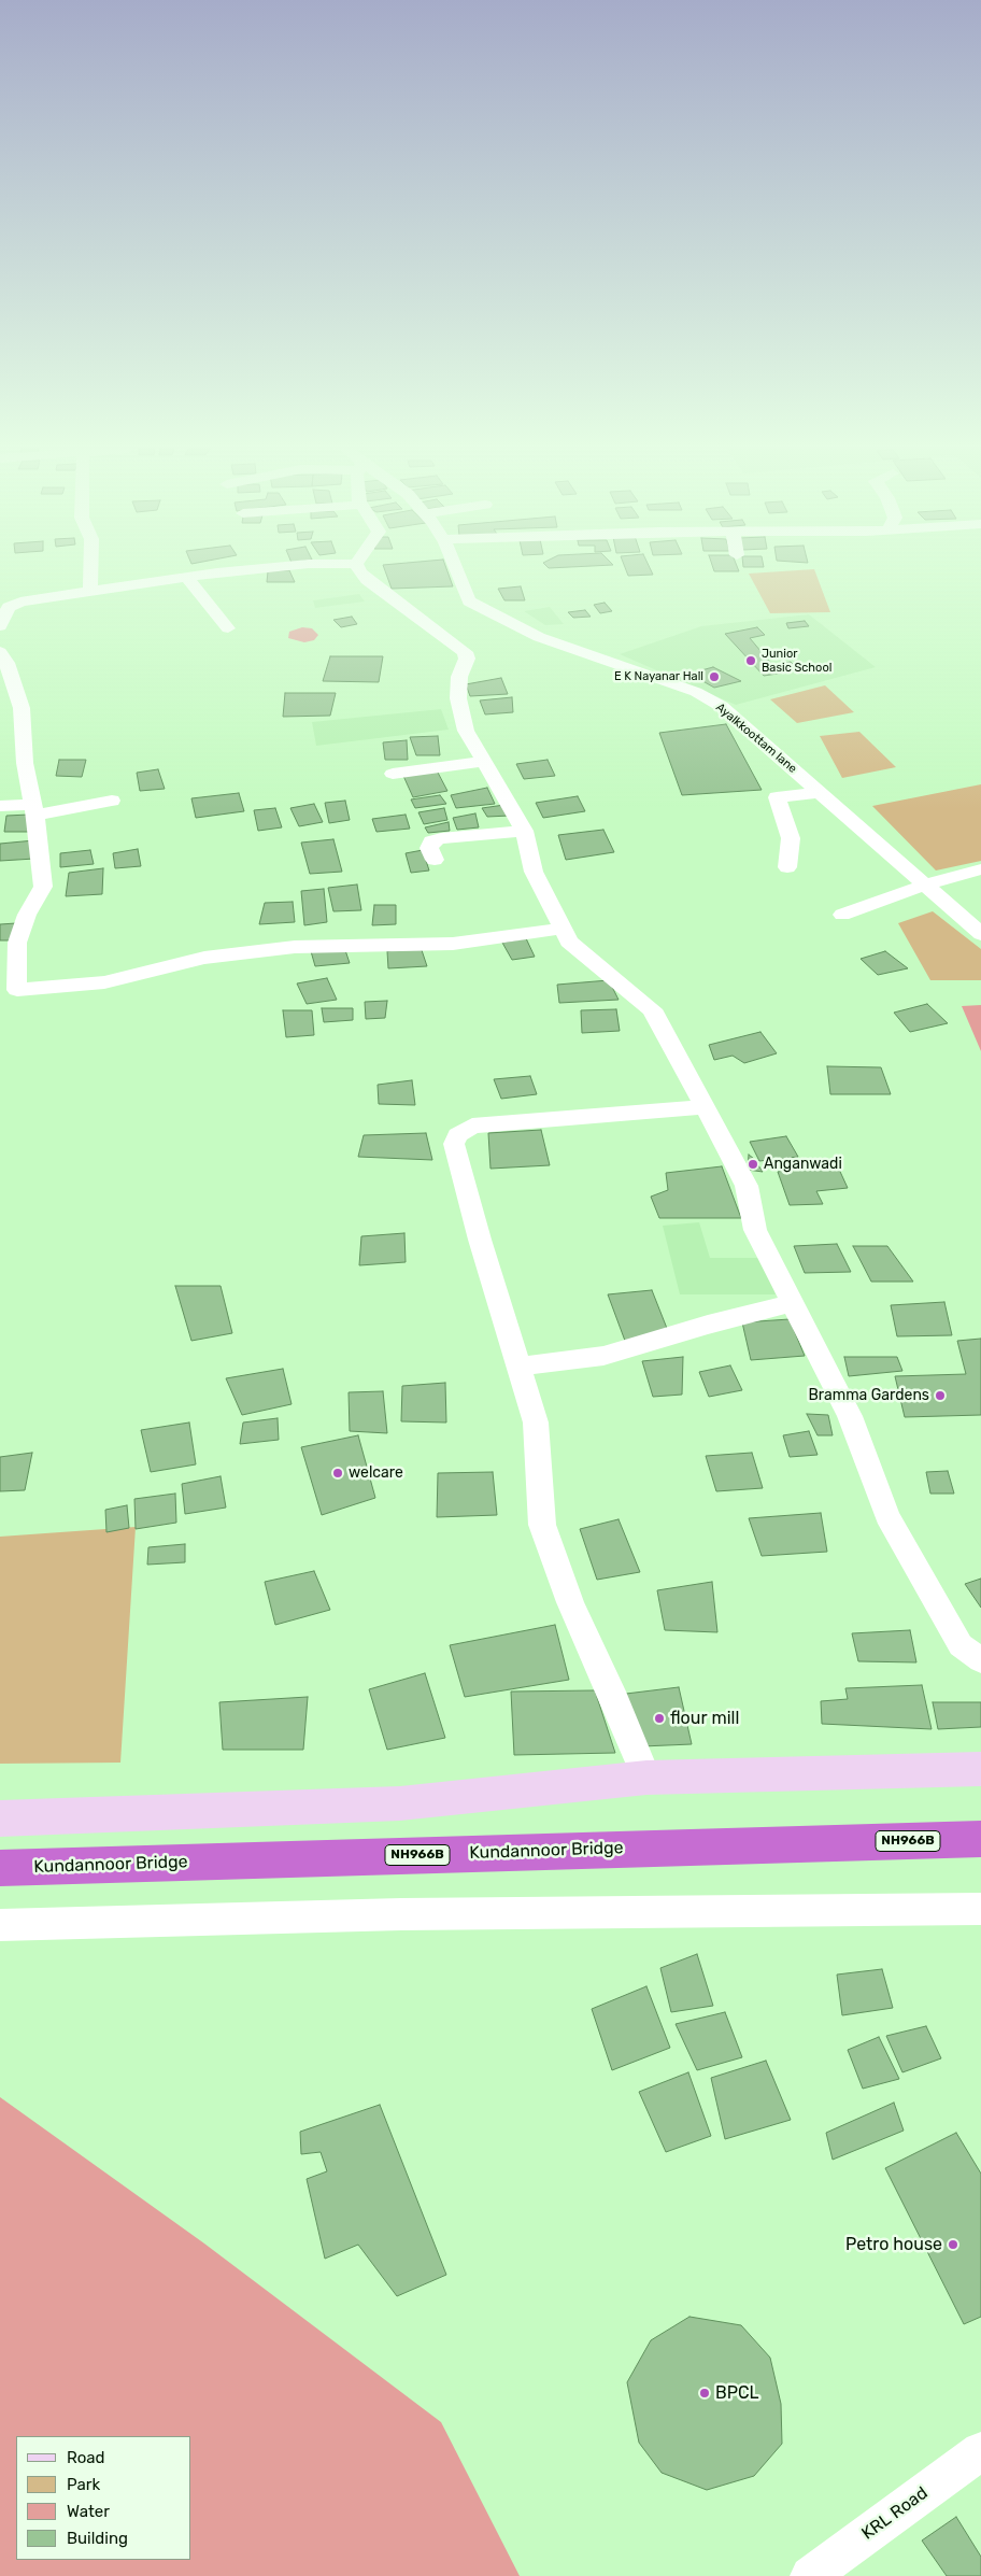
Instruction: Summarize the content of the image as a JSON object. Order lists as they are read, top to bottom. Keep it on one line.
{"streets":{"highway":["NH966B","Kundannoor Bridge"],"street":["Ayalkkoottam lane","KRL Road"]},"places":["Junior Basic School","E K Nayanar Hall","Anganwadi","Bramma Gardens","welcare","flour mill","Petro house","BPCL"],"legend":["Road","Park","Water","Building"]}
